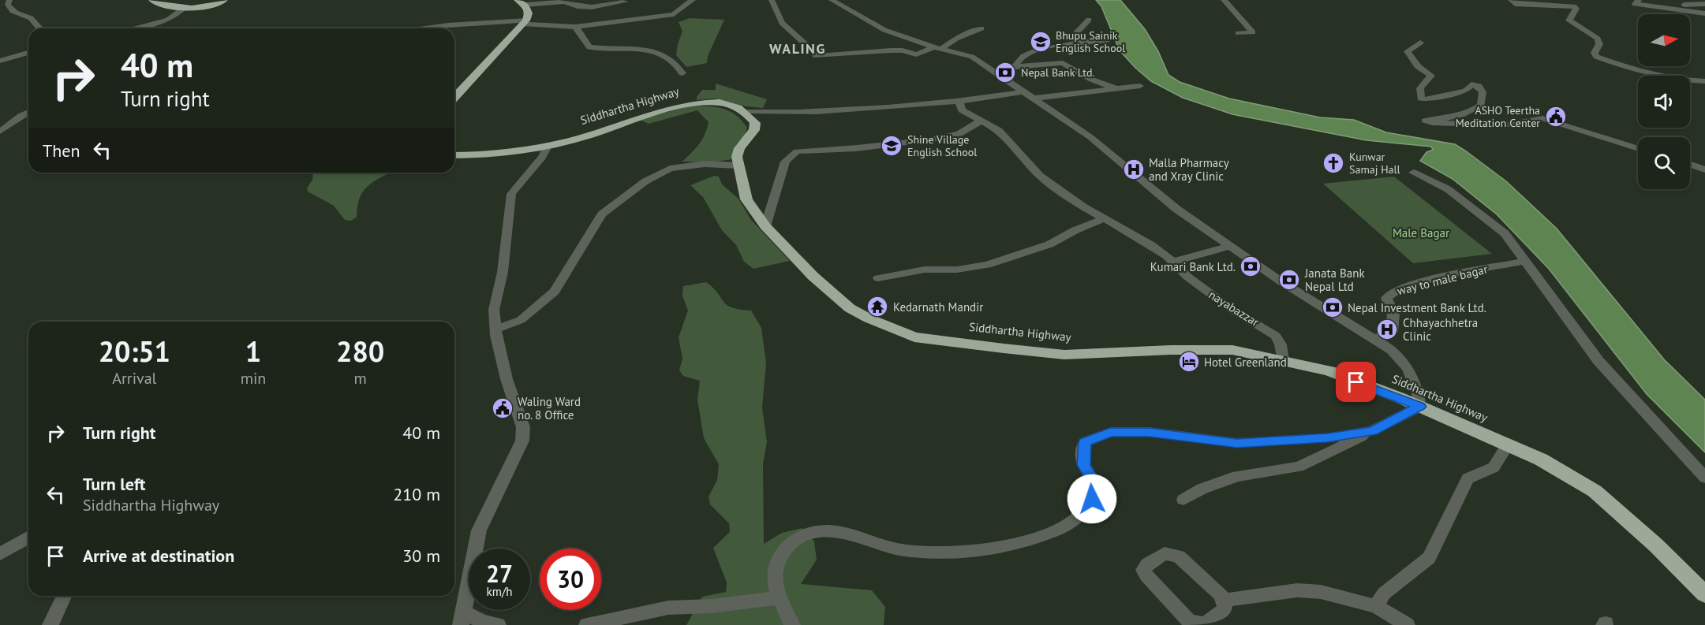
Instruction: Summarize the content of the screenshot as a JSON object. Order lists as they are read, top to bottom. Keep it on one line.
{"streets":{"highway":["Siddhartha Highway"],"street":["way to male bagar","nayabazzar"]},"crossings":[["Siddhartha Highway","nayabazzar"]],"districts":["WALING"],"parks":["Male Bagar"],"places":{"school or university":["Bhupu Sainik English School","Shine Village English School"],"bank":["Nepal Bank Ltd.","Kumari Bank Ltd.","Janata Bank Nepal Ltd","Nepal Investment Bank Ltd."],"public building":["ASHO Teertha Meditation Center","Waling Ward no. 8 Office"],"church":["Kunwar Samaj Hall"],"hospital":["Malla Pharmacy and Xray Clinic","Chhayachhetra Clinic"],"temple":["Kedarnath Mandir"],"hotel":["Hotel Greenland"]},"north":"right","page":{"turn":["40 m","Turn right"],"then":"Then","eta":["20:51","Arrival","1","min","280","m"],"list":[{"name":"Turn right","value":"40 m"},{"name":"Turn left","note":"Siddhartha Highway","value":"210 m"},{"name":"Arrive at destination","value":"30 m"}],"speed":"27 km/h","limit":"30"}}
